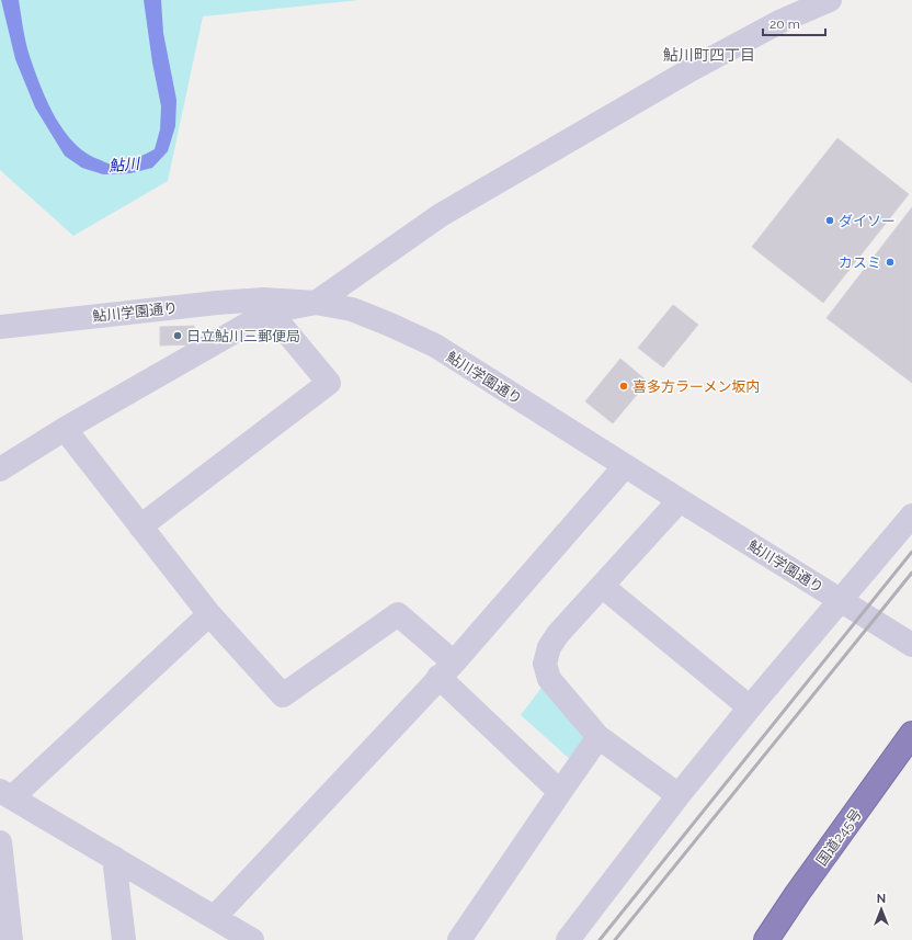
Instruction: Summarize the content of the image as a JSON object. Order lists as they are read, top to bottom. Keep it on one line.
{"streets":{"highway":["国道245号"],"street":["鮎川学園通り"]},"districts":["鮎川町四丁目"],"water":["鮎川"],"places":["ダイソー","カスミ","日立鮎川三郵便局","喜多方ラーメン坂内"],"scale_bar":"20 m","north":"top"}
